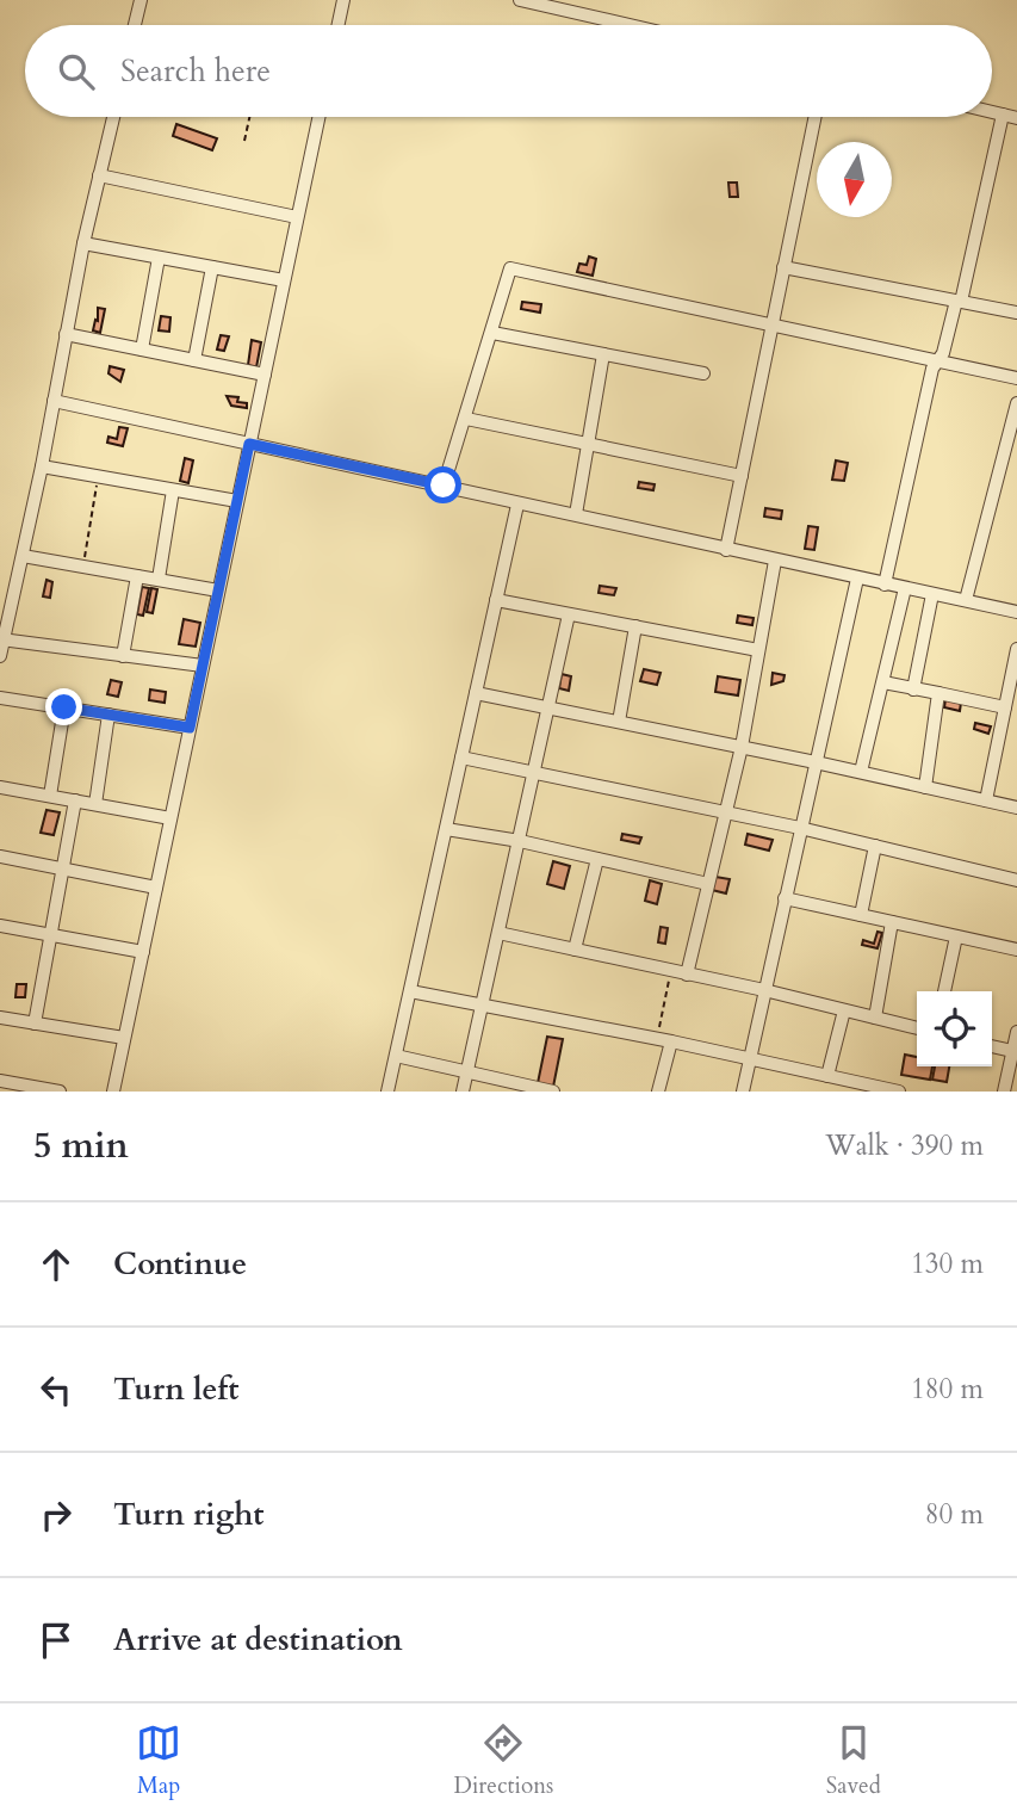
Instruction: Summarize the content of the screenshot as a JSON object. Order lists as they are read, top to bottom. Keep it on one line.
{"north":"bottom","page":{"search":"Search here","heading":["5 min","Walk · 390 m"],"list":[["Continue","130 m"],["Turn left","180 m"],["Turn right","80 m"],"Arrive at destination"],"nav":["Map","Directions","Saved"]}}
